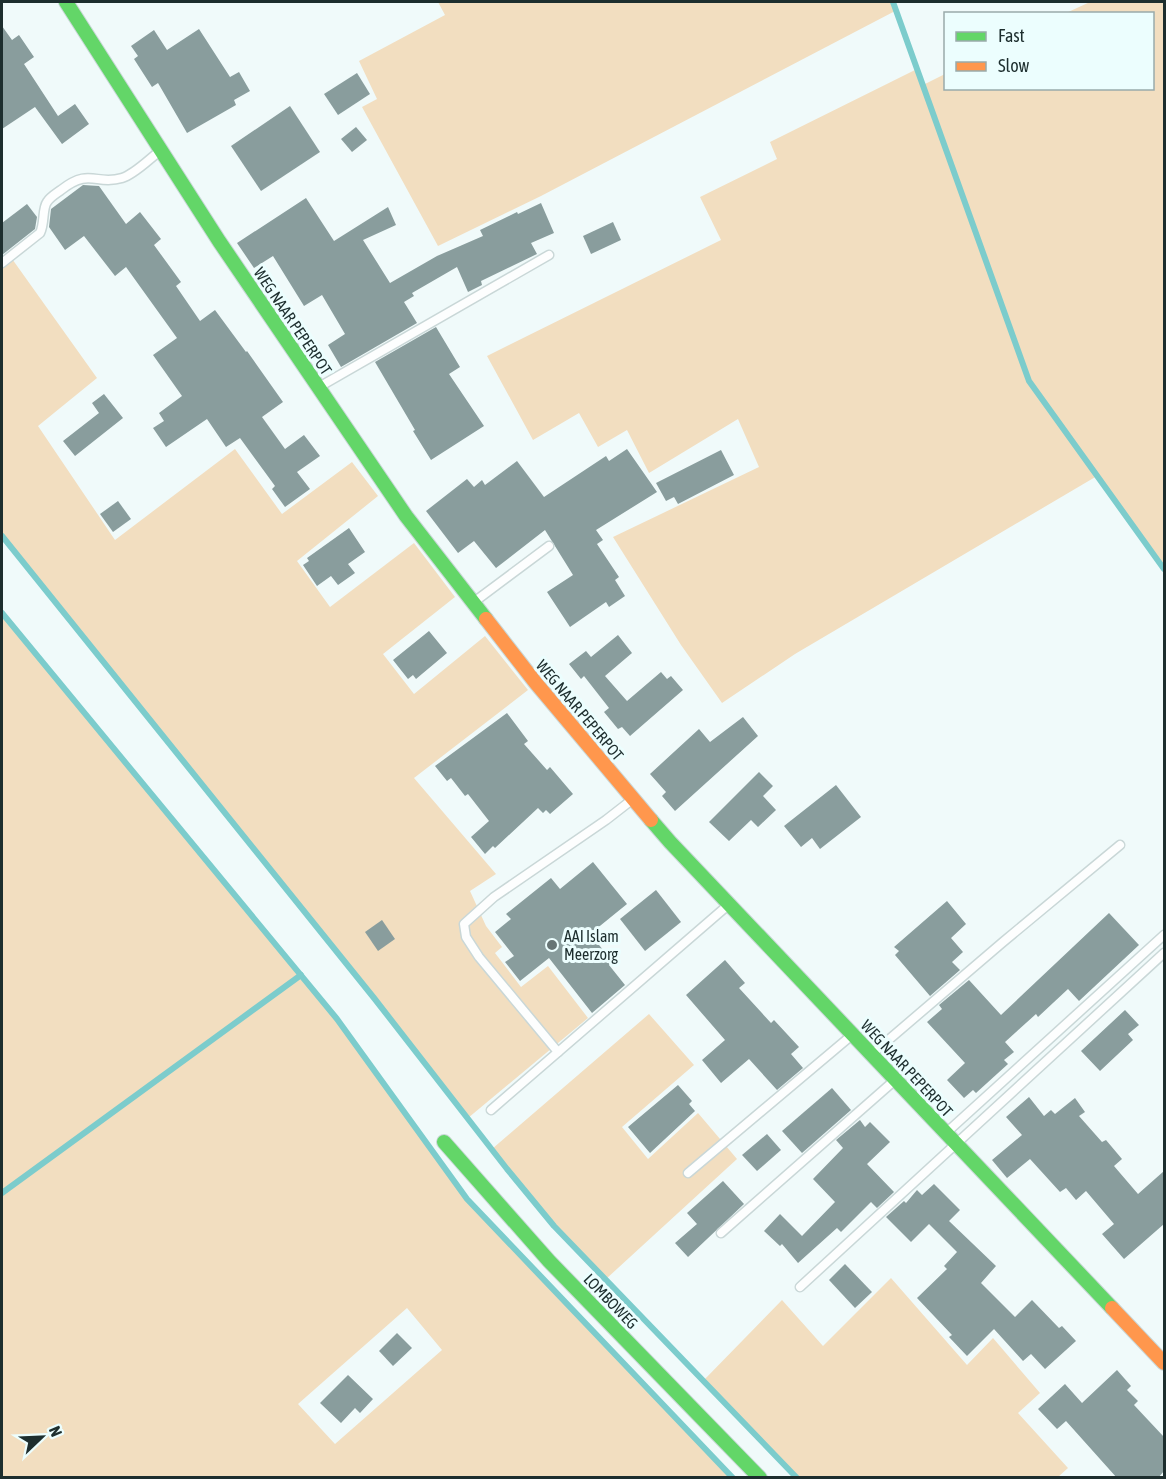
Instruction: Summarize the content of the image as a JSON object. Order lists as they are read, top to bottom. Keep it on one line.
{"streets":{"street":["WEG NAAR PEPERPOT","LOMBOWEG"]},"places":["AAI Islam Meerzorg"],"legend":["Fast","Slow"],"north":"top right"}
